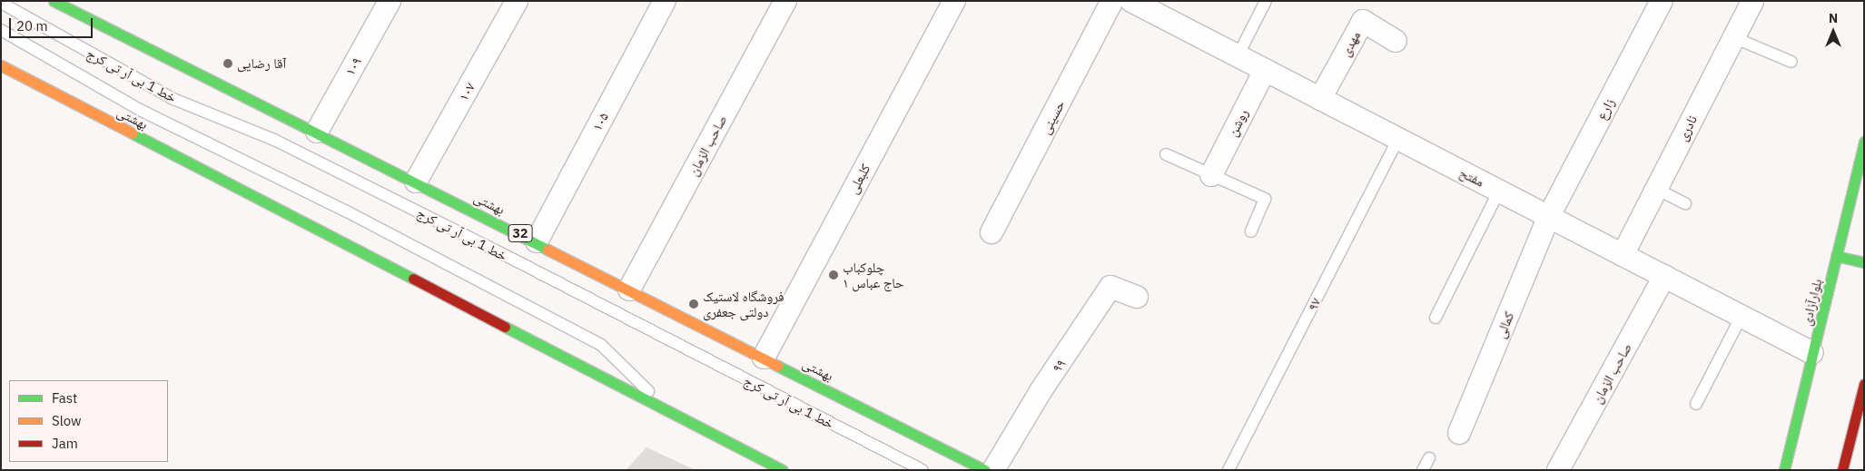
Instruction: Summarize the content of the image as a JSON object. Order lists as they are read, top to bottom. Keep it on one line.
{"streets":{"main road":["بهشتی","32","بلوارآزادی"],"street":["مهدی","۱۰۹","۱۰۷","زارع","حسینی","۱۰۵","روشن","نادری","صاحب الزمان","مفتح","کلبعلی","کمالی","۹۹"],"lane":["خط 1 بی آر تی کرج","۹۷"]},"crossings":[["مهدی","مفتح"],["۱۰۹","بهشتی"],["خط 1 بی آر تی کرج","بهشتی"],["۱۰۷","بهشتی"],["زارع","مفتح"],["زارع","کمالی"],["بهشتی","۱۰۵"],["بهشتی","صاحب الزمان"],["بهشتی","کلبعلی"],["روشن","مفتح"],["نادری","مفتح"],["صاحب الزمان","مفتح"],["مفتح","بلوارآزادی"],["مفتح","۹۷"],["مفتح","کمالی"]],"places":["آقا رضایی","چلوکباب حاج عباس ۱","فروشگاه لاستیک دولتی جعفری"],"legend":["Fast","Slow","Jam"],"scale_bar":"20 m","north":"top"}
